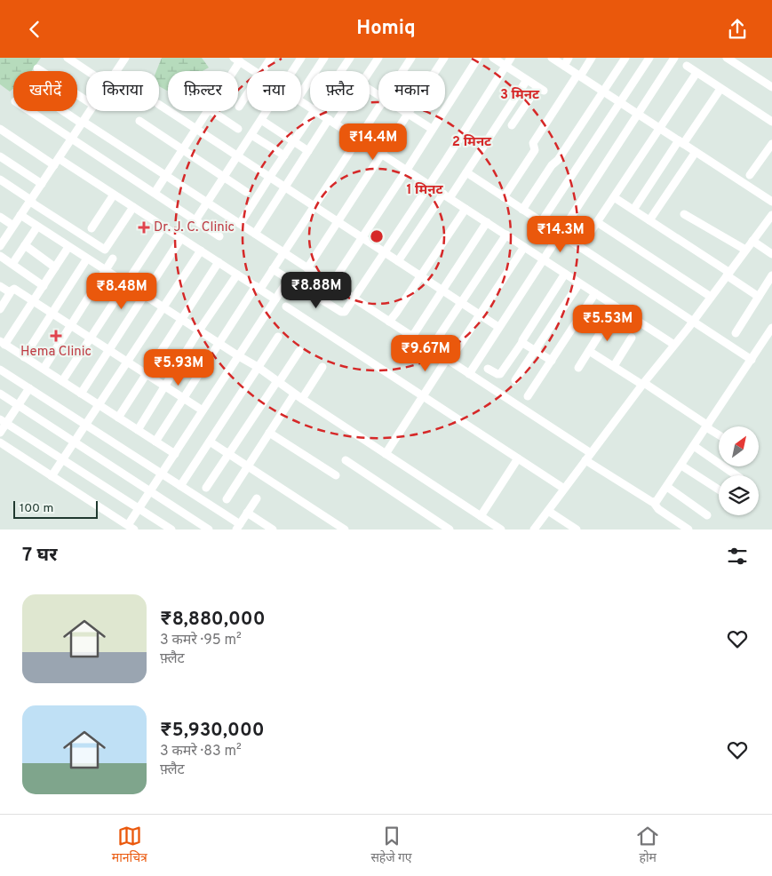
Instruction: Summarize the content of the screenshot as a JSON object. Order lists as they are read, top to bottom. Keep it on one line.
{"places":{"health":["Dr. J. C. Clinic","Hema Clinic"]},"scale_bar":"100 m","north":"top right","page":{"header":"Homiq","chip":["खरीदें","किराया","फ़िल्टर","नया","फ़्लैट","मकान"],"price":["₹14.4M","₹14.3M","₹8.88M","₹8.48M","₹5.53M","₹9.67M","₹5.93M"],"scale":"100 m","heading":"7 घर","list":[{"name":"₹8,880,000","note":"3 कमरे · 95 m² · फ़्लैट"},{"name":"₹5,930,000","note":"3 कमरे · 83 m² · फ़्लैट"}],"tabs":["मानचित्र","सहेजे गए","होम"]},"rings":["3 मिनट","2 मिनट","1 मिनट"]}
